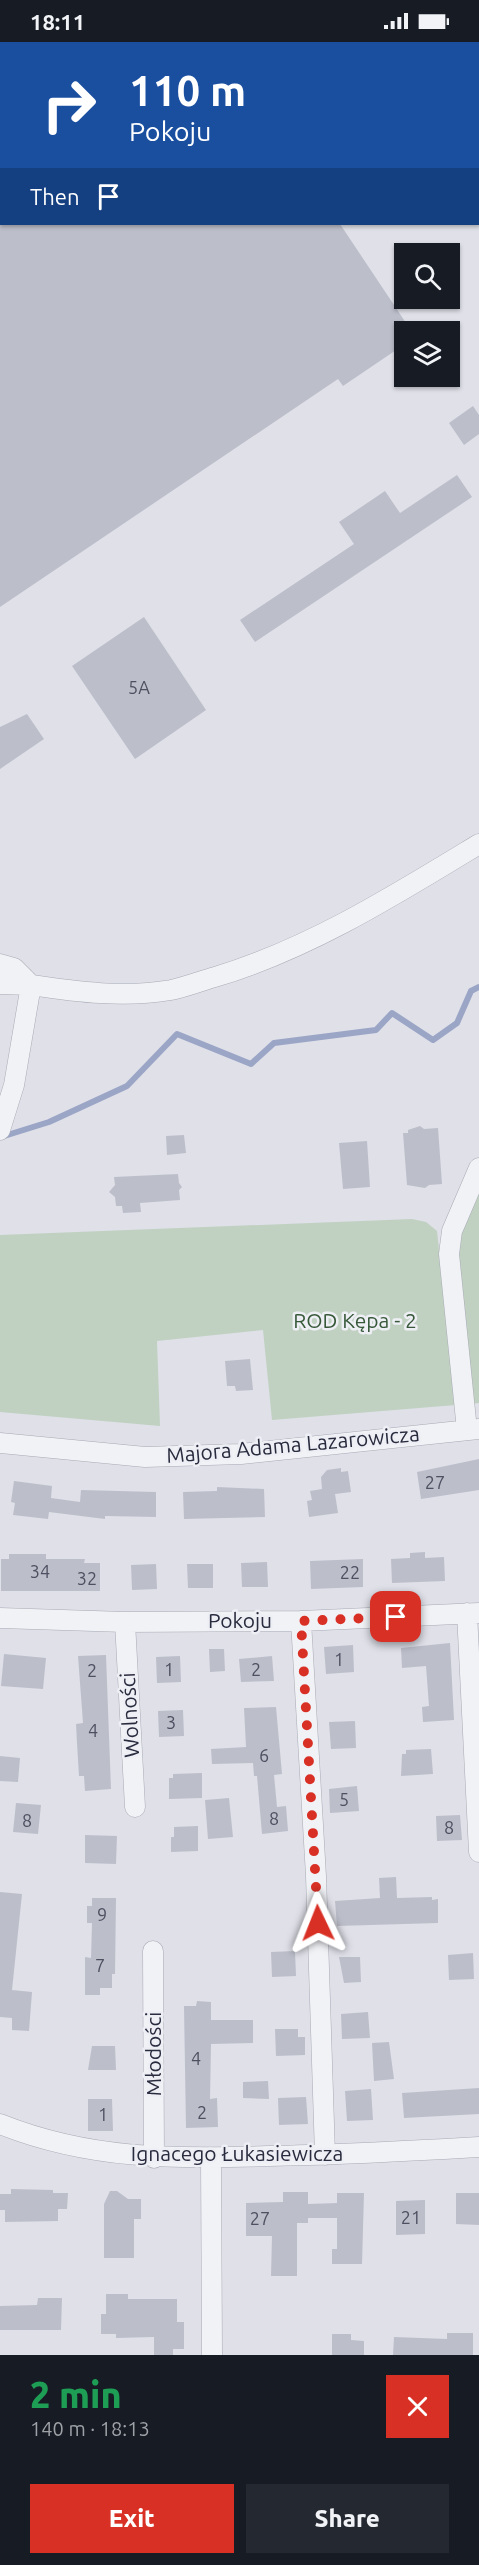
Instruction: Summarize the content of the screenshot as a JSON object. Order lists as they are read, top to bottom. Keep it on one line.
{"streets":{"street":["Majora Adama Lazarowicza","Pokoju","Wolności","Młodości","Ignacego Łukasiewicza"]},"crossings":[["Pokoju","Wolności"],["Młodości","Ignacego Łukasiewicza"]],"parks":["ROD Kępa - 2"],"house_numbers":["5A","27","34","22","32","1","1","2","2","3","4","6","5","8","8","8","9","7","4","2","1","21","27"],"page":{"status":"18:11","turn":["110 m","Pokoju"],"then":"Then","heading":["2 min","140 m · 18:13"],"buttons":["Exit","Share"]}}
